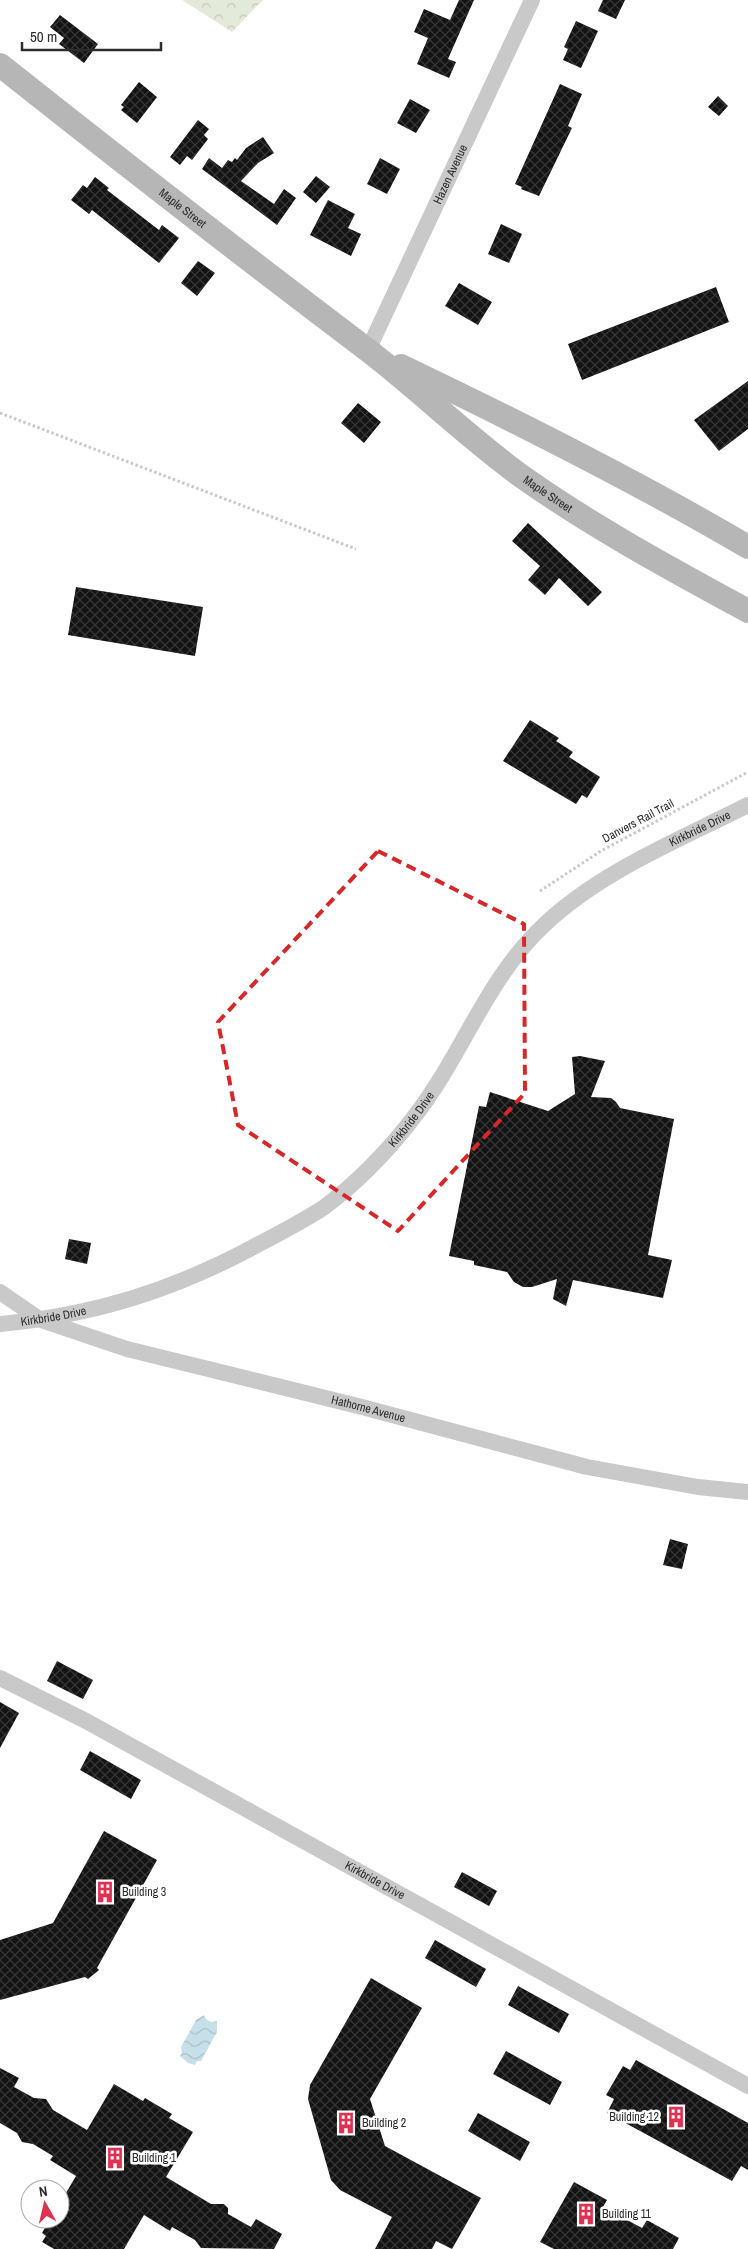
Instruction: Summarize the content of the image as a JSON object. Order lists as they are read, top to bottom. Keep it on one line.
{"streets":{"main road":["Maple Street"],"street":["Hazen Avenue","Kirkbride Drive","Hathorne Avenue"],"path":["Danvers Rail Trail"]},"crossings":[["Hazen Avenue","Maple Street"],["Kirkbride Drive","Hathorne Avenue"]],"places":{"building":["Building 3","Building 12","Building 2","Building 1","Building 11"]},"scale_bar":"50 m","north":"top"}
